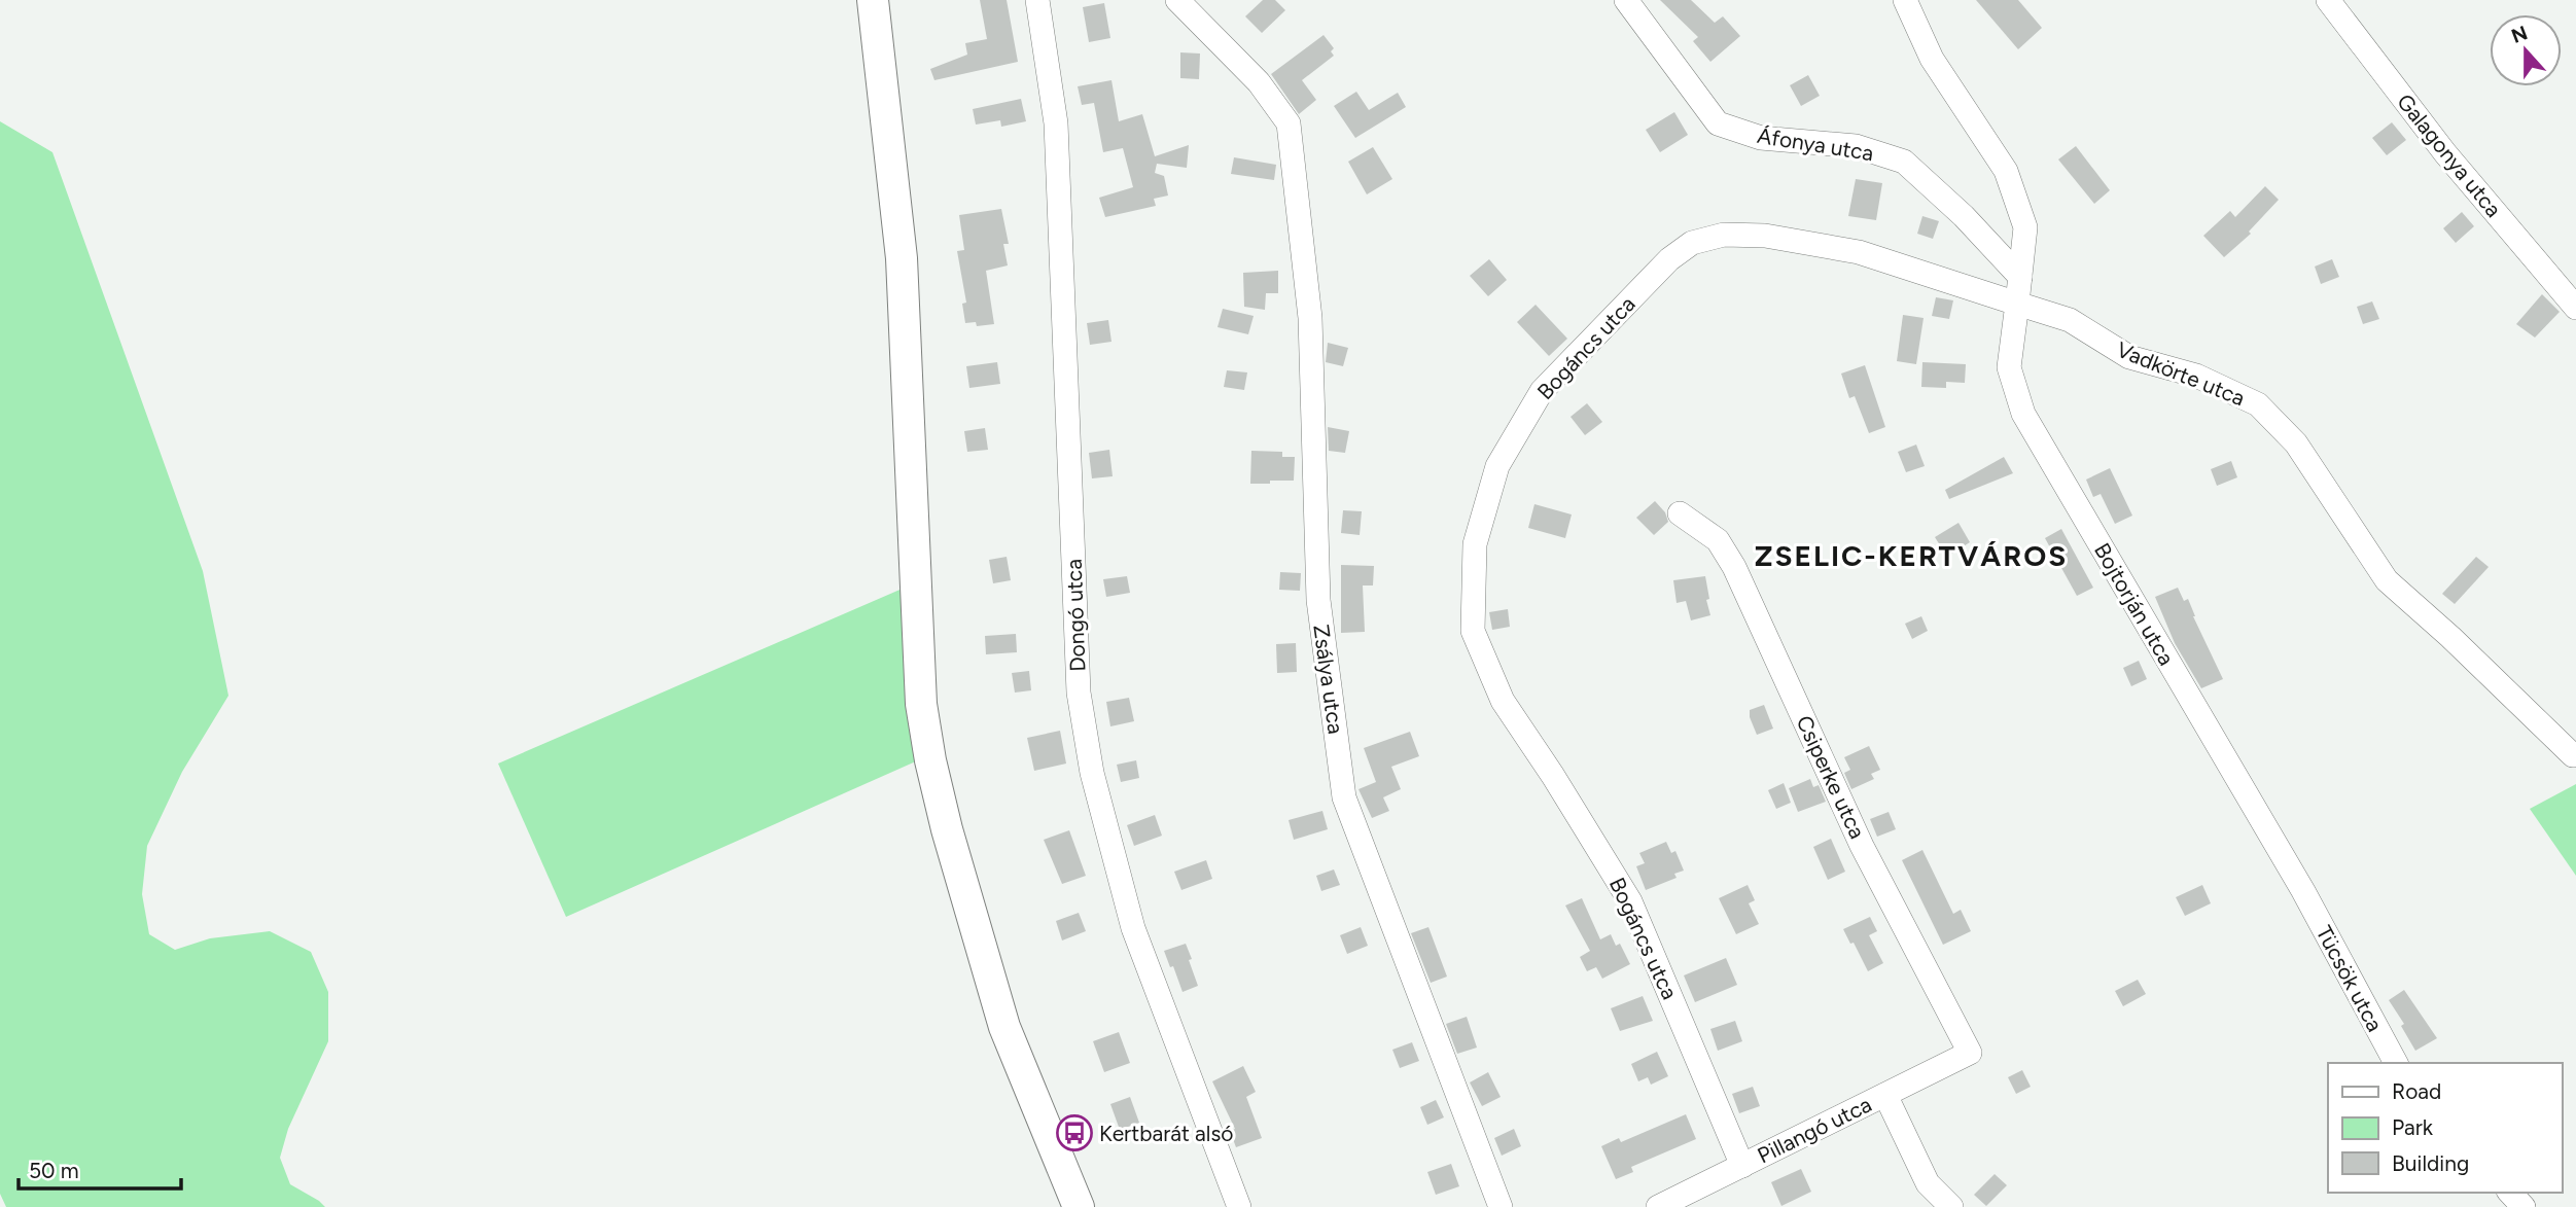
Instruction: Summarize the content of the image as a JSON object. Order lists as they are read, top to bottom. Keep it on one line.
{"streets":{"street":["Áfonya utca","Galagonya utca","Bogáncs utca","Vadkörte utca","Bojtorján utca","Dongó utca","Zsálya utca","Csiperke utca","Tücsök utca","Pillangó utca"]},"crossings":[["Bogáncs utca","Vadkörte utca"],["Bogáncs utca","Bojtorján utca"],["Bogáncs utca","Pillangó utca"],["Vadkörte utca","Bojtorján utca"],["Bojtorján utca","Tücsök utca"],["Csiperke utca","Pillangó utca"]],"districts":["ZSELIC-KERTVÁROS"],"places":{"bus stop":["Kertbarát alsó"]},"legend":["Road","Park","Building"],"scale_bar":"50 m","north":"top"}
